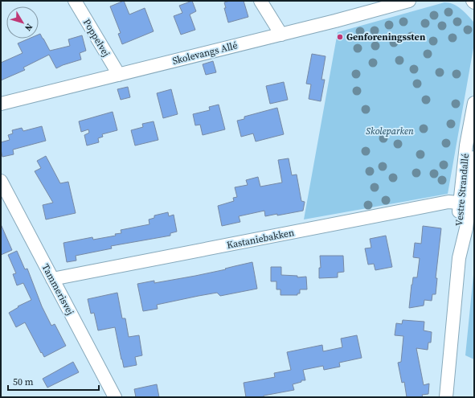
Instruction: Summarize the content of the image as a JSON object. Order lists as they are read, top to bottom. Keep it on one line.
{"streets":{"street":["Poppelvej","Skolevangs Allé","Vestre Strandallé","Kastaniebakken","Tammerisvej"]},"crossings":[["Poppelvej","Skolevangs Allé"],["Vestre Strandallé","Kastaniebakken"],["Kastaniebakken","Tammerisvej"]],"parks":["Skoleparken"],"places":["Genforeningssten"],"scale_bar":"50 m","north":"bottom right"}
